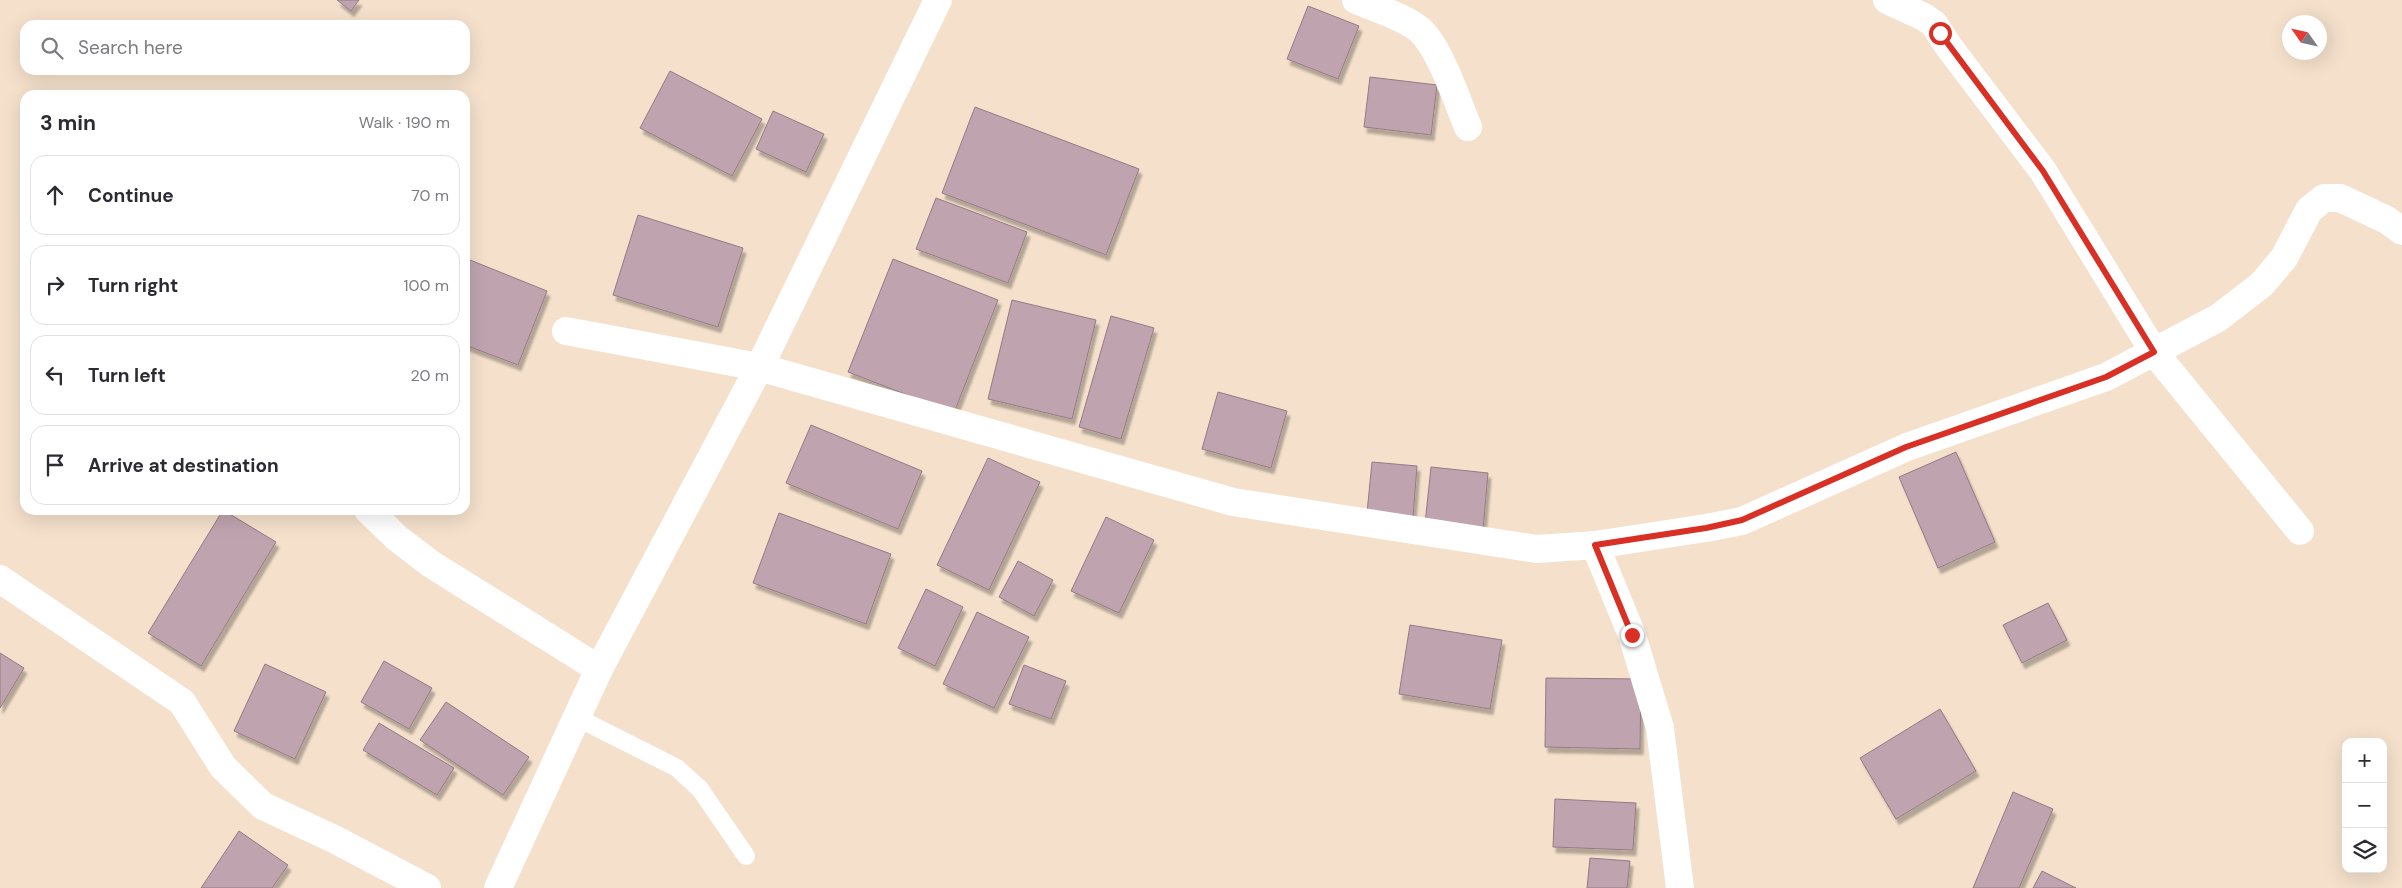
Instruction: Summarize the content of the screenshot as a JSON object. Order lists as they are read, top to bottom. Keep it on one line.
{"north":"top left","page":{"search":"Search here","heading":["3 min","Walk · 190 m"],"list":[["Continue","70 m"],["Turn right","100 m"],["Turn left","20 m"],"Arrive at destination"],"map_buttons":["+","−"]}}
